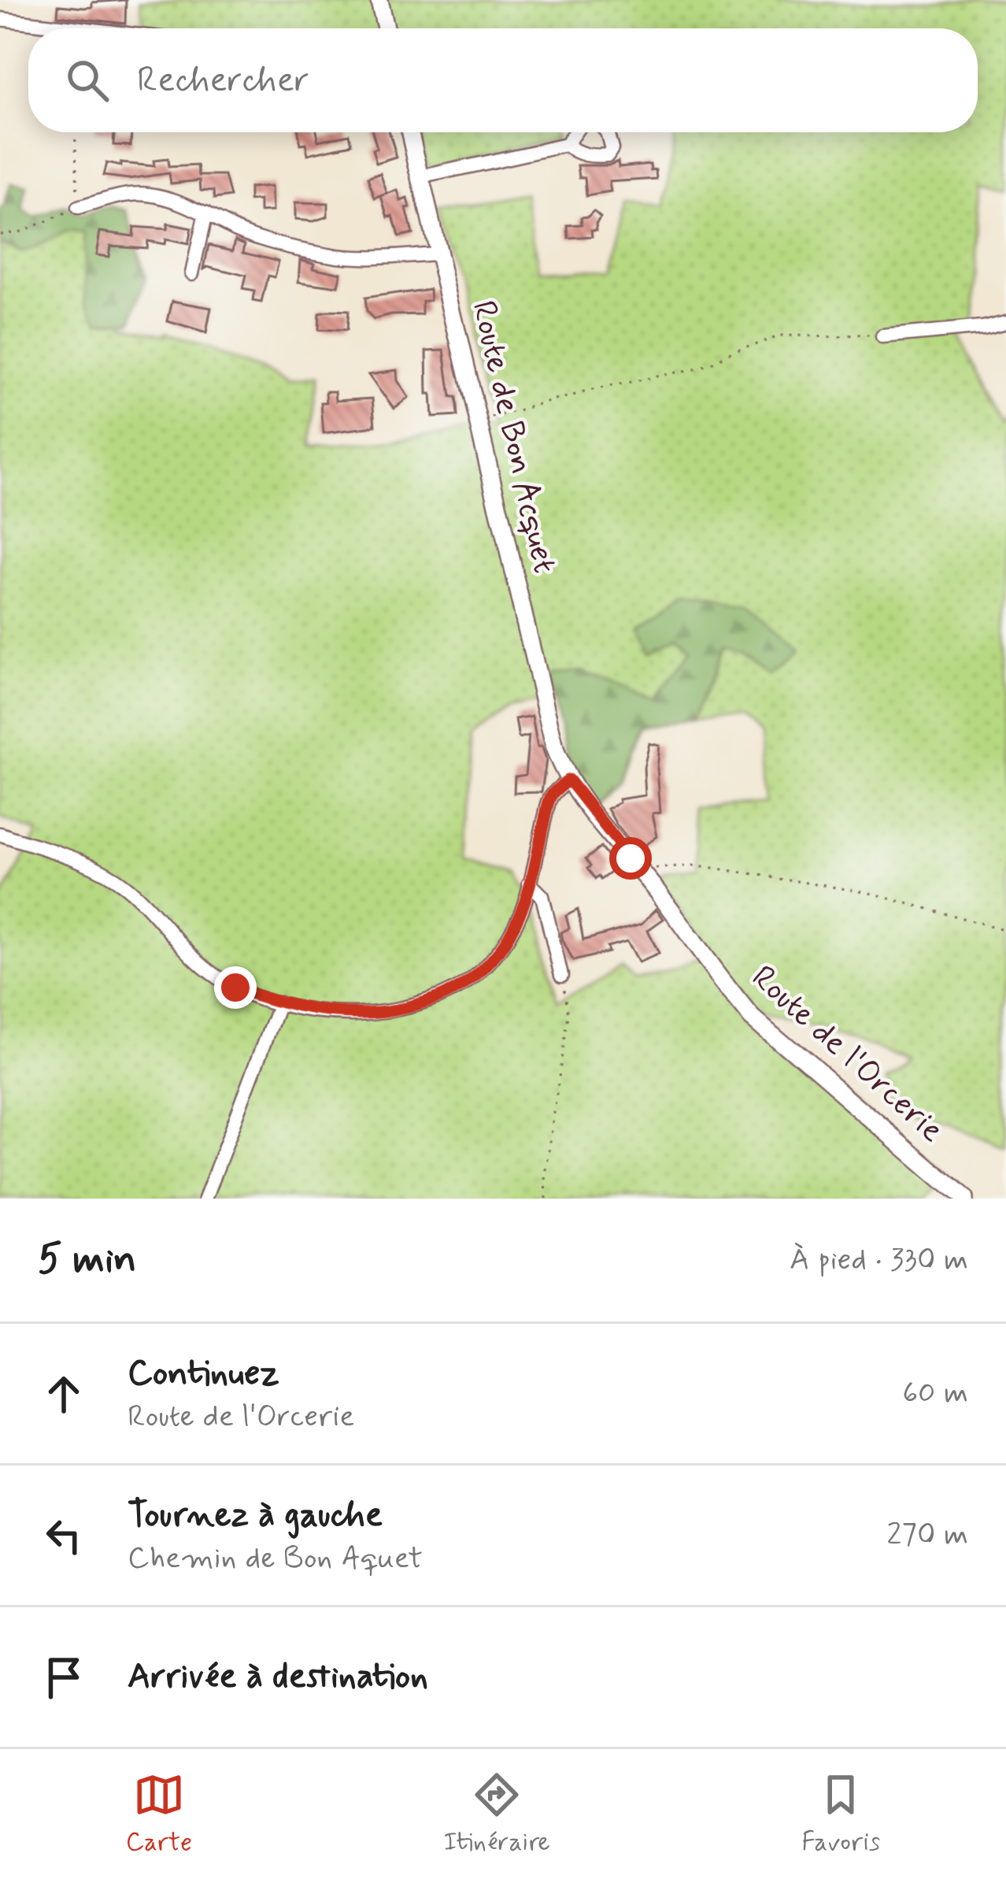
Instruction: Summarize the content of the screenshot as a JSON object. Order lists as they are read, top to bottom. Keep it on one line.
{"streets":{"street":["Route de Bon Acquet","Route de l'Orcerie"]},"crossings":[["Route de Bon Acquet","Route de l'Orcerie"]],"page":{"search":"Rechercher","heading":["5 min","À pied · 330 m"],"list":[["Continuez","Route de l'Orcerie","60 m"],["Tournez à gauche","Chemin de Bon Aquet","270 m"],"Arrivée à destination"],"nav":["Carte","Itinéraire","Favoris"]}}
